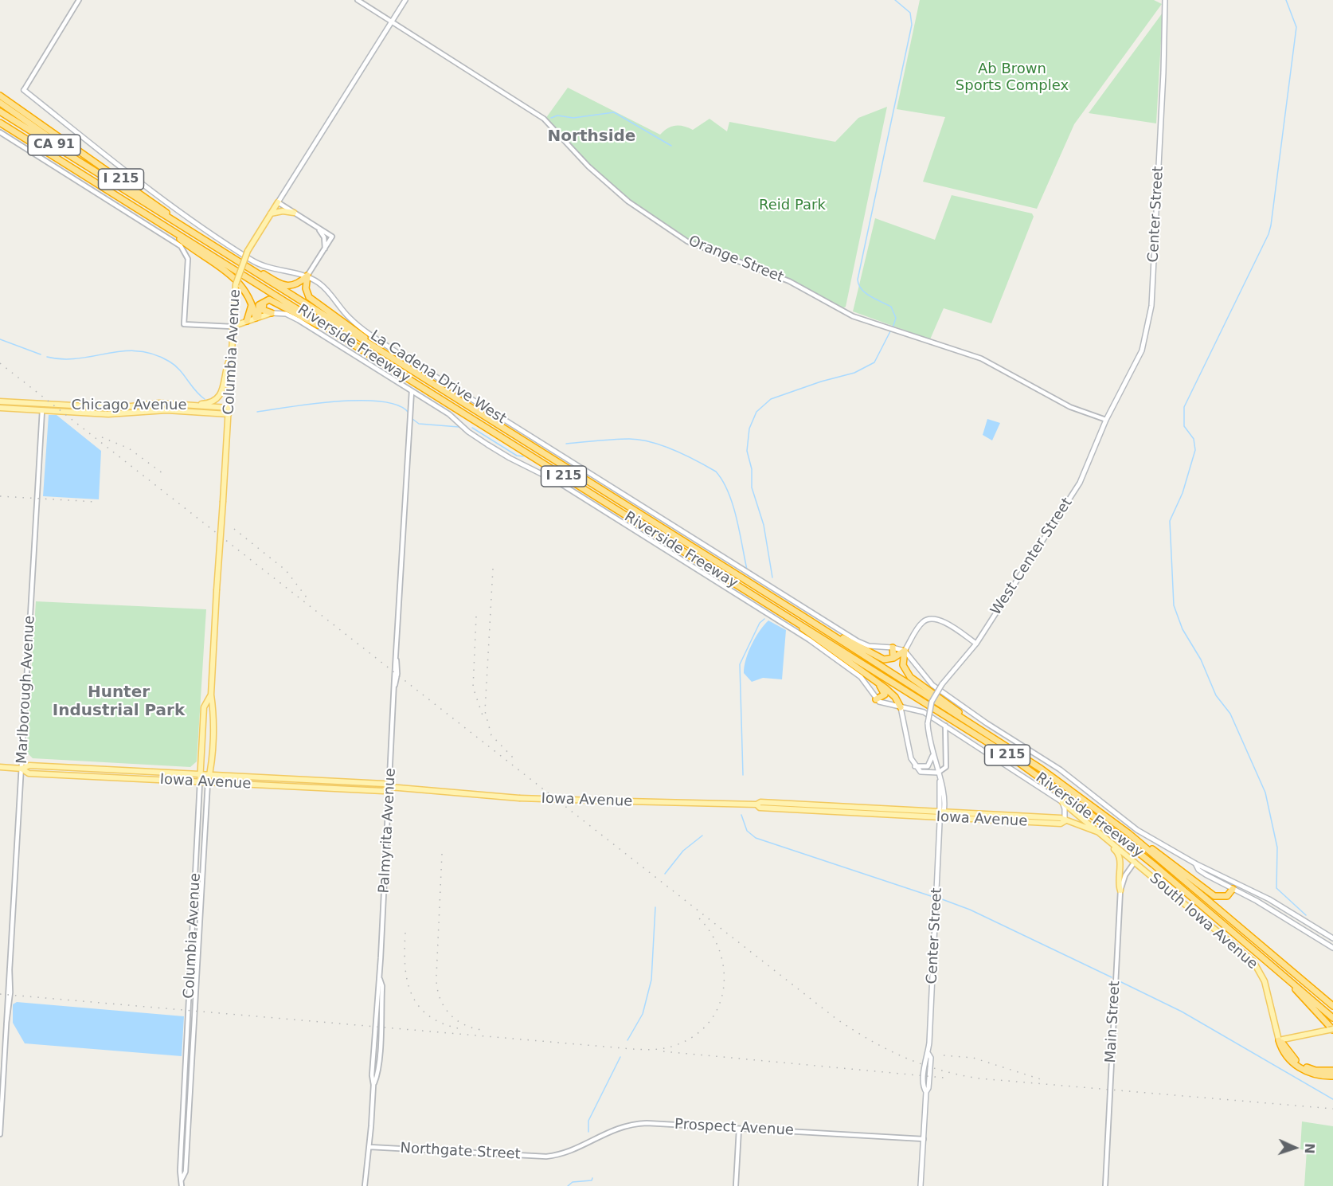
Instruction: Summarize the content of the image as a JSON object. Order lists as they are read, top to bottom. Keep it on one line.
{"streets":{"highway":["CA 91","I 215","Riverside Freeway"],"main road":["Center Street","Columbia Avenue","La Cadena Drive West","Chicago Avenue","West Center Street","Iowa Avenue","South Iowa Avenue"],"street":["Orange Street","Marlborough Avenue","Palmyrita Avenue","Main Street","Prospect Avenue","Northgate Street"]},"crossings":[["I 215","Riverside Freeway"],["Center Street","Orange Street"],["Center Street","West Center Street"],["Center Street","Iowa Avenue"],["Center Street","Prospect Avenue"],["Orange Street","Columbia Avenue"],["Orange Street","West Center Street"],["Columbia Avenue","Chicago Avenue"],["Columbia Avenue","Iowa Avenue"],["Chicago Avenue","Marlborough Avenue"],["Marlborough Avenue","Iowa Avenue"],["Iowa Avenue","Palmyrita Avenue"],["Palmyrita Avenue","Northgate Street"],["South Iowa Avenue","Main Street"],["Prospect Avenue","Northgate Street"]],"districts":["Northside","Hunter Industrial Park"],"parks":["Ab Brown Sports Complex","Reid Park"],"north":"right"}
